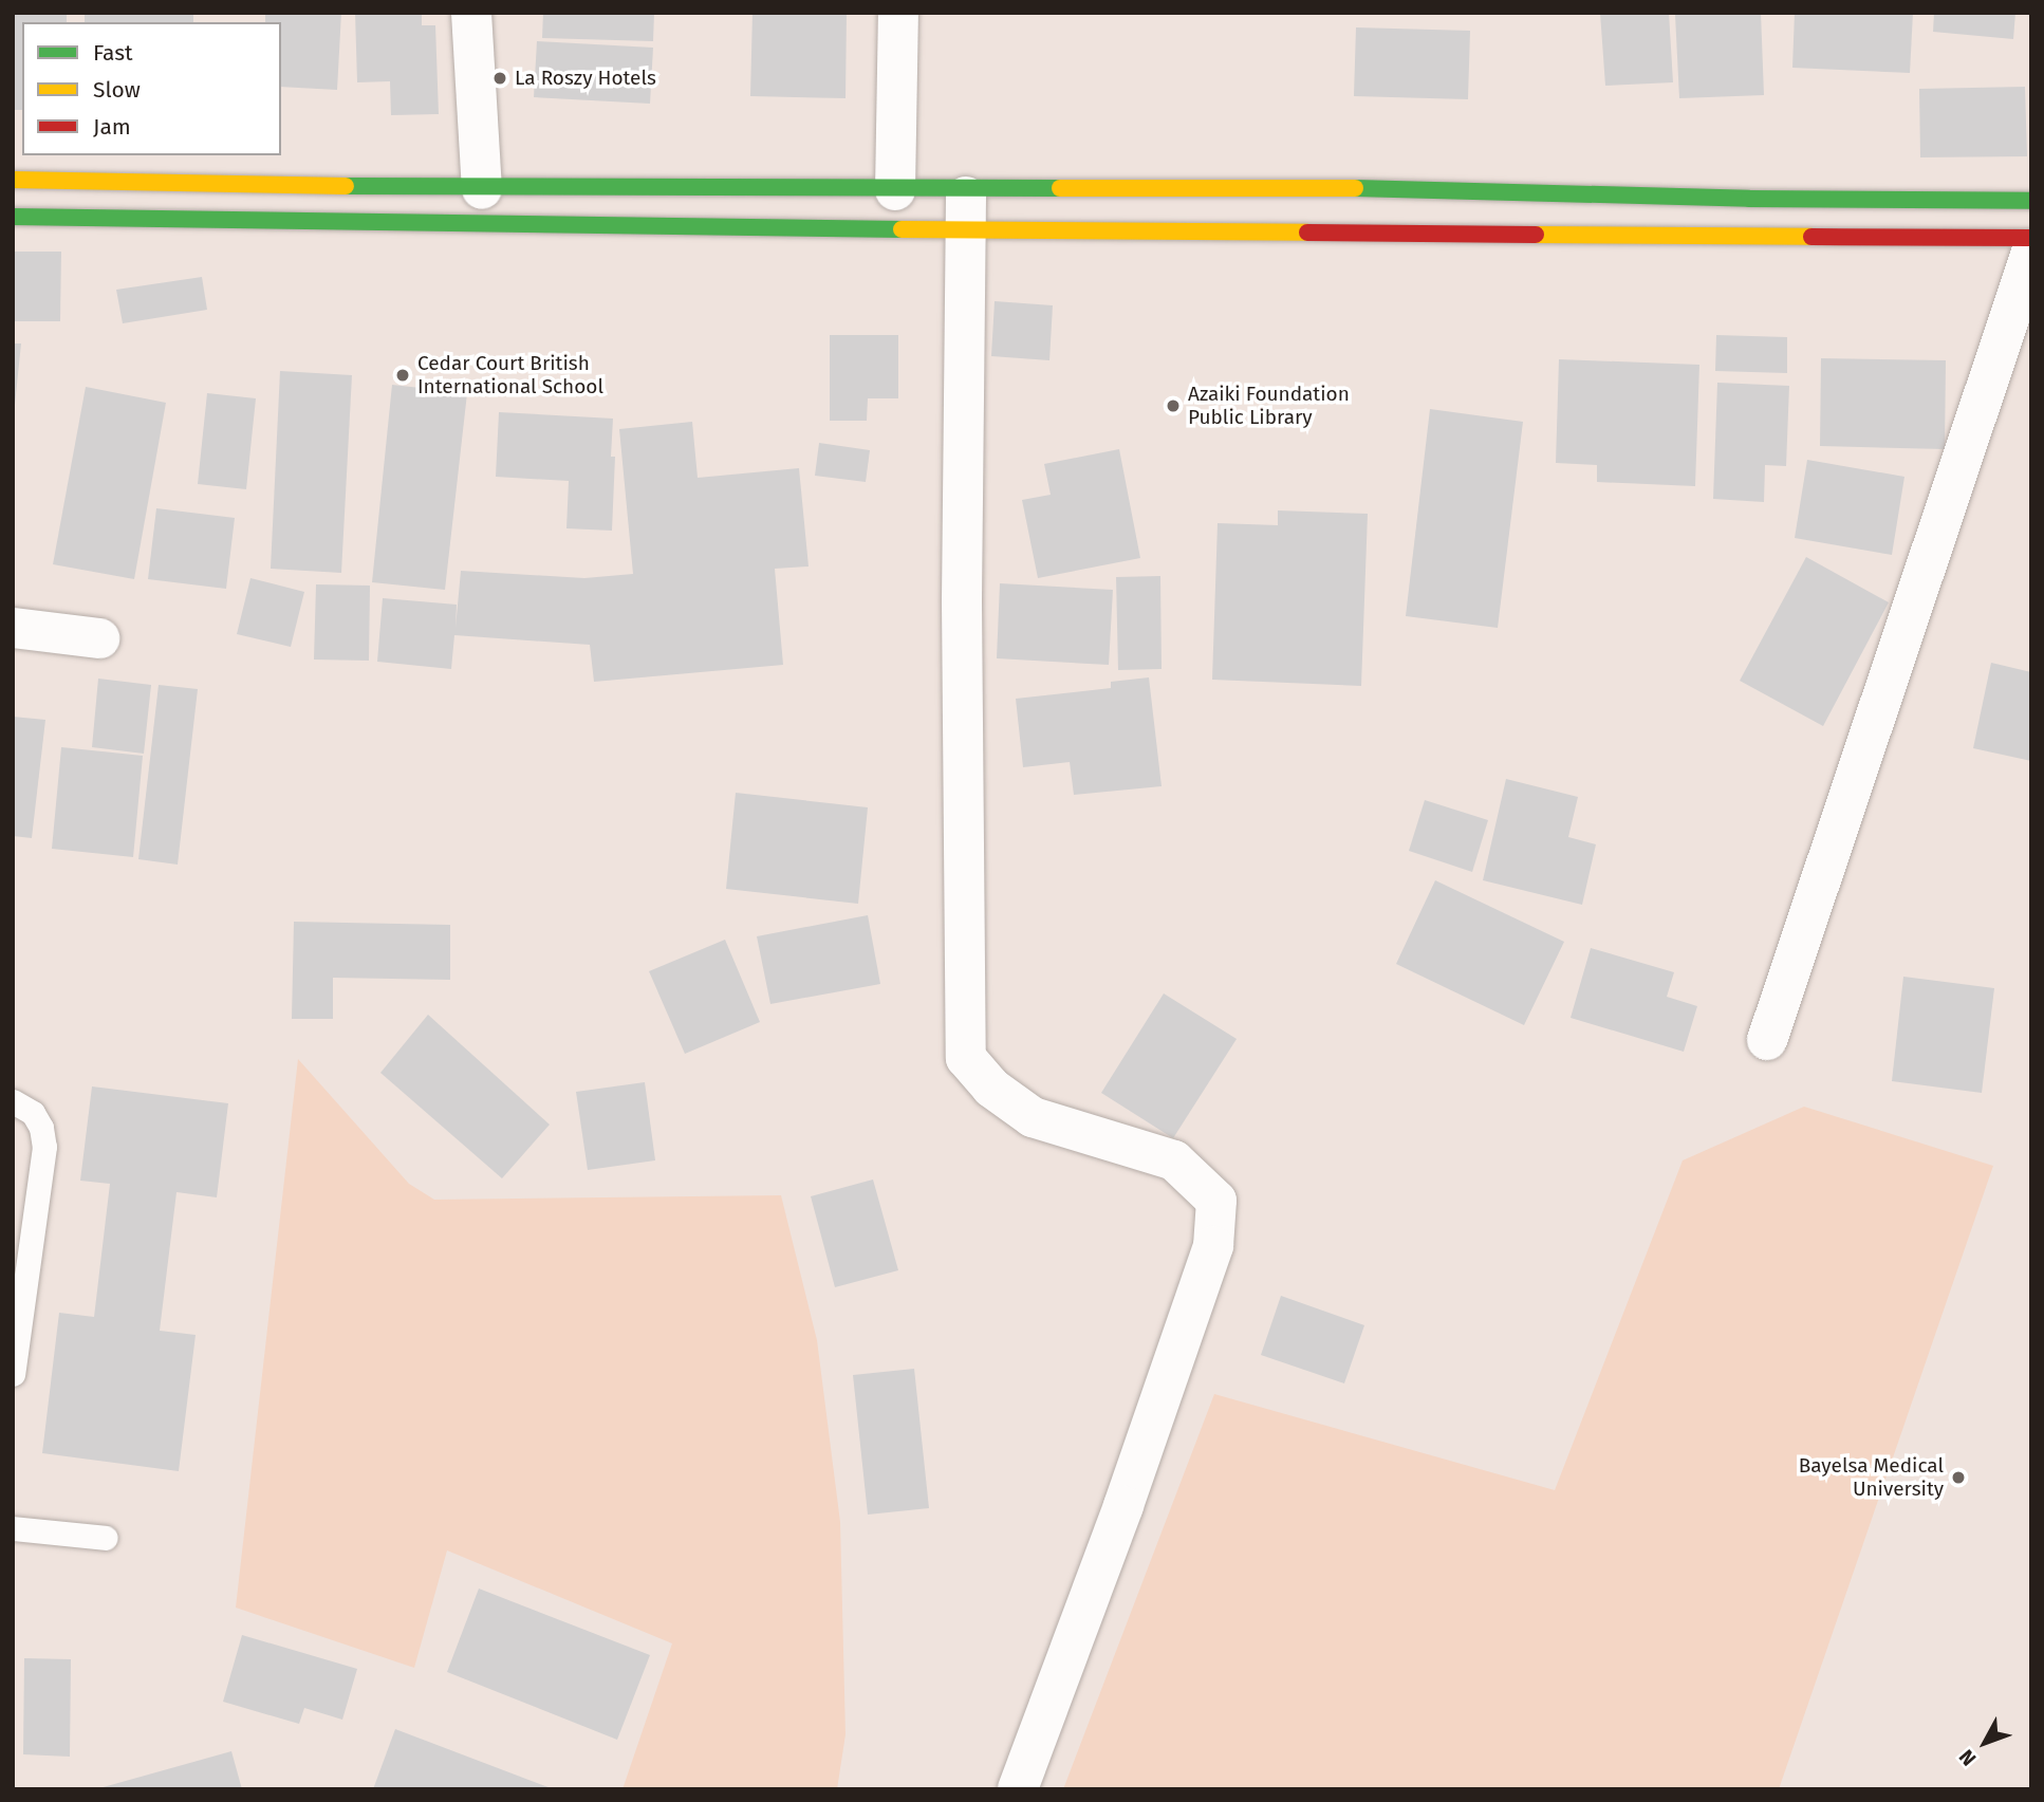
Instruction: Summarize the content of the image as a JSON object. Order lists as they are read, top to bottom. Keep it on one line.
{"places":["La Roszy Hotels","Cedar Court British International School","Azaiki Foundation Public Library","Bayelsa Medical University"],"legend":["Fast","Slow","Jam"],"north":"bottom left"}
